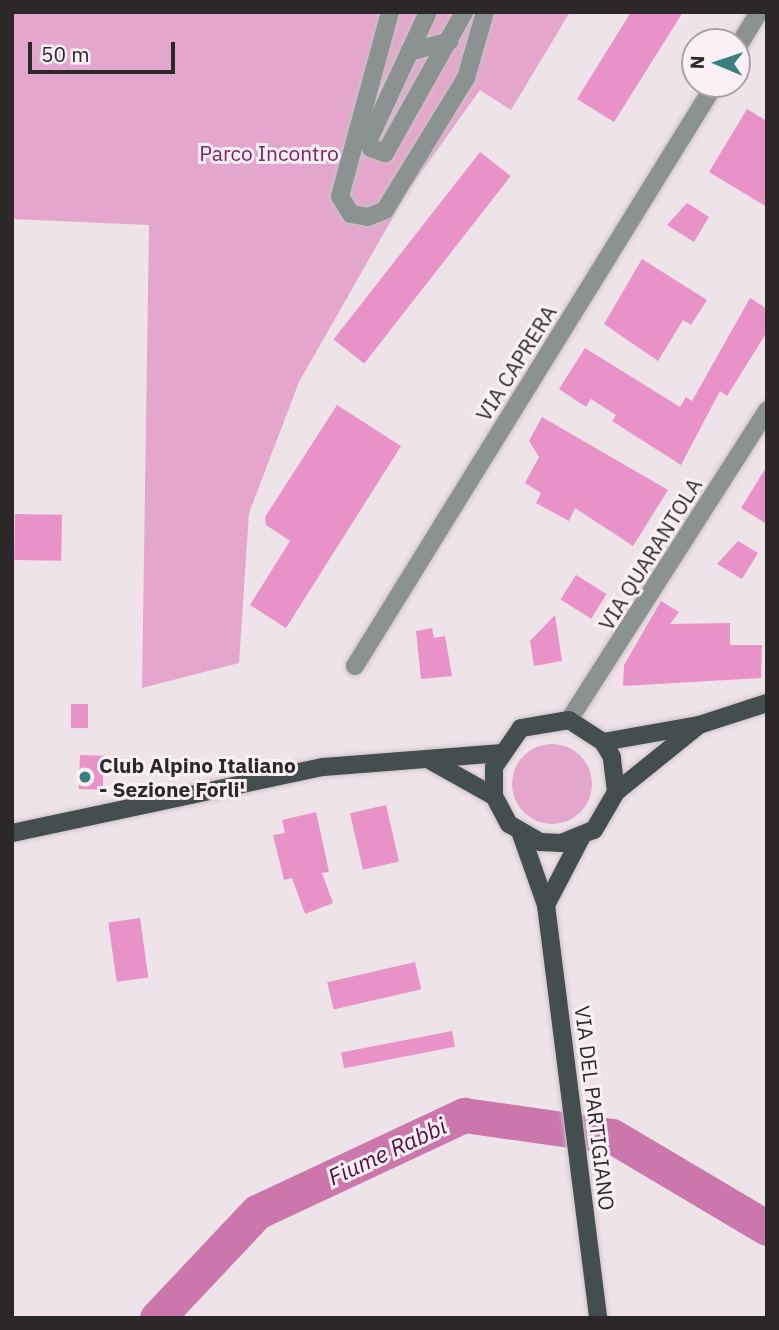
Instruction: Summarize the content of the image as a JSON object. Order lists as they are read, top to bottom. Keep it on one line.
{"streets":{"main road":["VIA DEL PARTIGIANO"],"street":["VIA CAPRERA","VIA QUARANTOLA"]},"crossings":[["VIA QUARANTOLA","VIA DEL PARTIGIANO"]],"water":["Fiume Rabbi"],"parks":["Parco Incontro"],"places":["Club Alpino Italiano - Sezione Forli'"],"scale_bar":"50 m","north":"left"}
